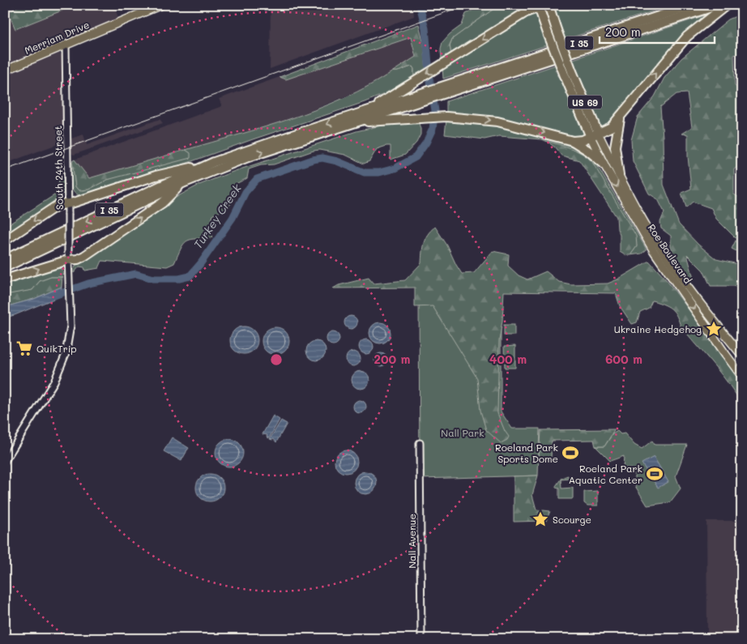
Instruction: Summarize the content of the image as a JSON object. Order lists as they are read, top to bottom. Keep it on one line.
{"streets":{"highway":["I 35"],"main road":["Merriam Drive","Roe Boulevard"],"street":["South 24th Street","Nall Avenue"]},"crossings":[["Merriam Drive","South 24th Street"]],"water":["Turkey Creek"],"parks":["Nall Park"],"places":{"place":["Ukraine Hedgehog","Scourge"],"supermarket":["QuikTrip"],"sports":["Roeland Park Sports Dome","Roeland Park Aquatic Center"]},"scale_bar":"200 m","rings":["200 m","400 m","600 m"]}
